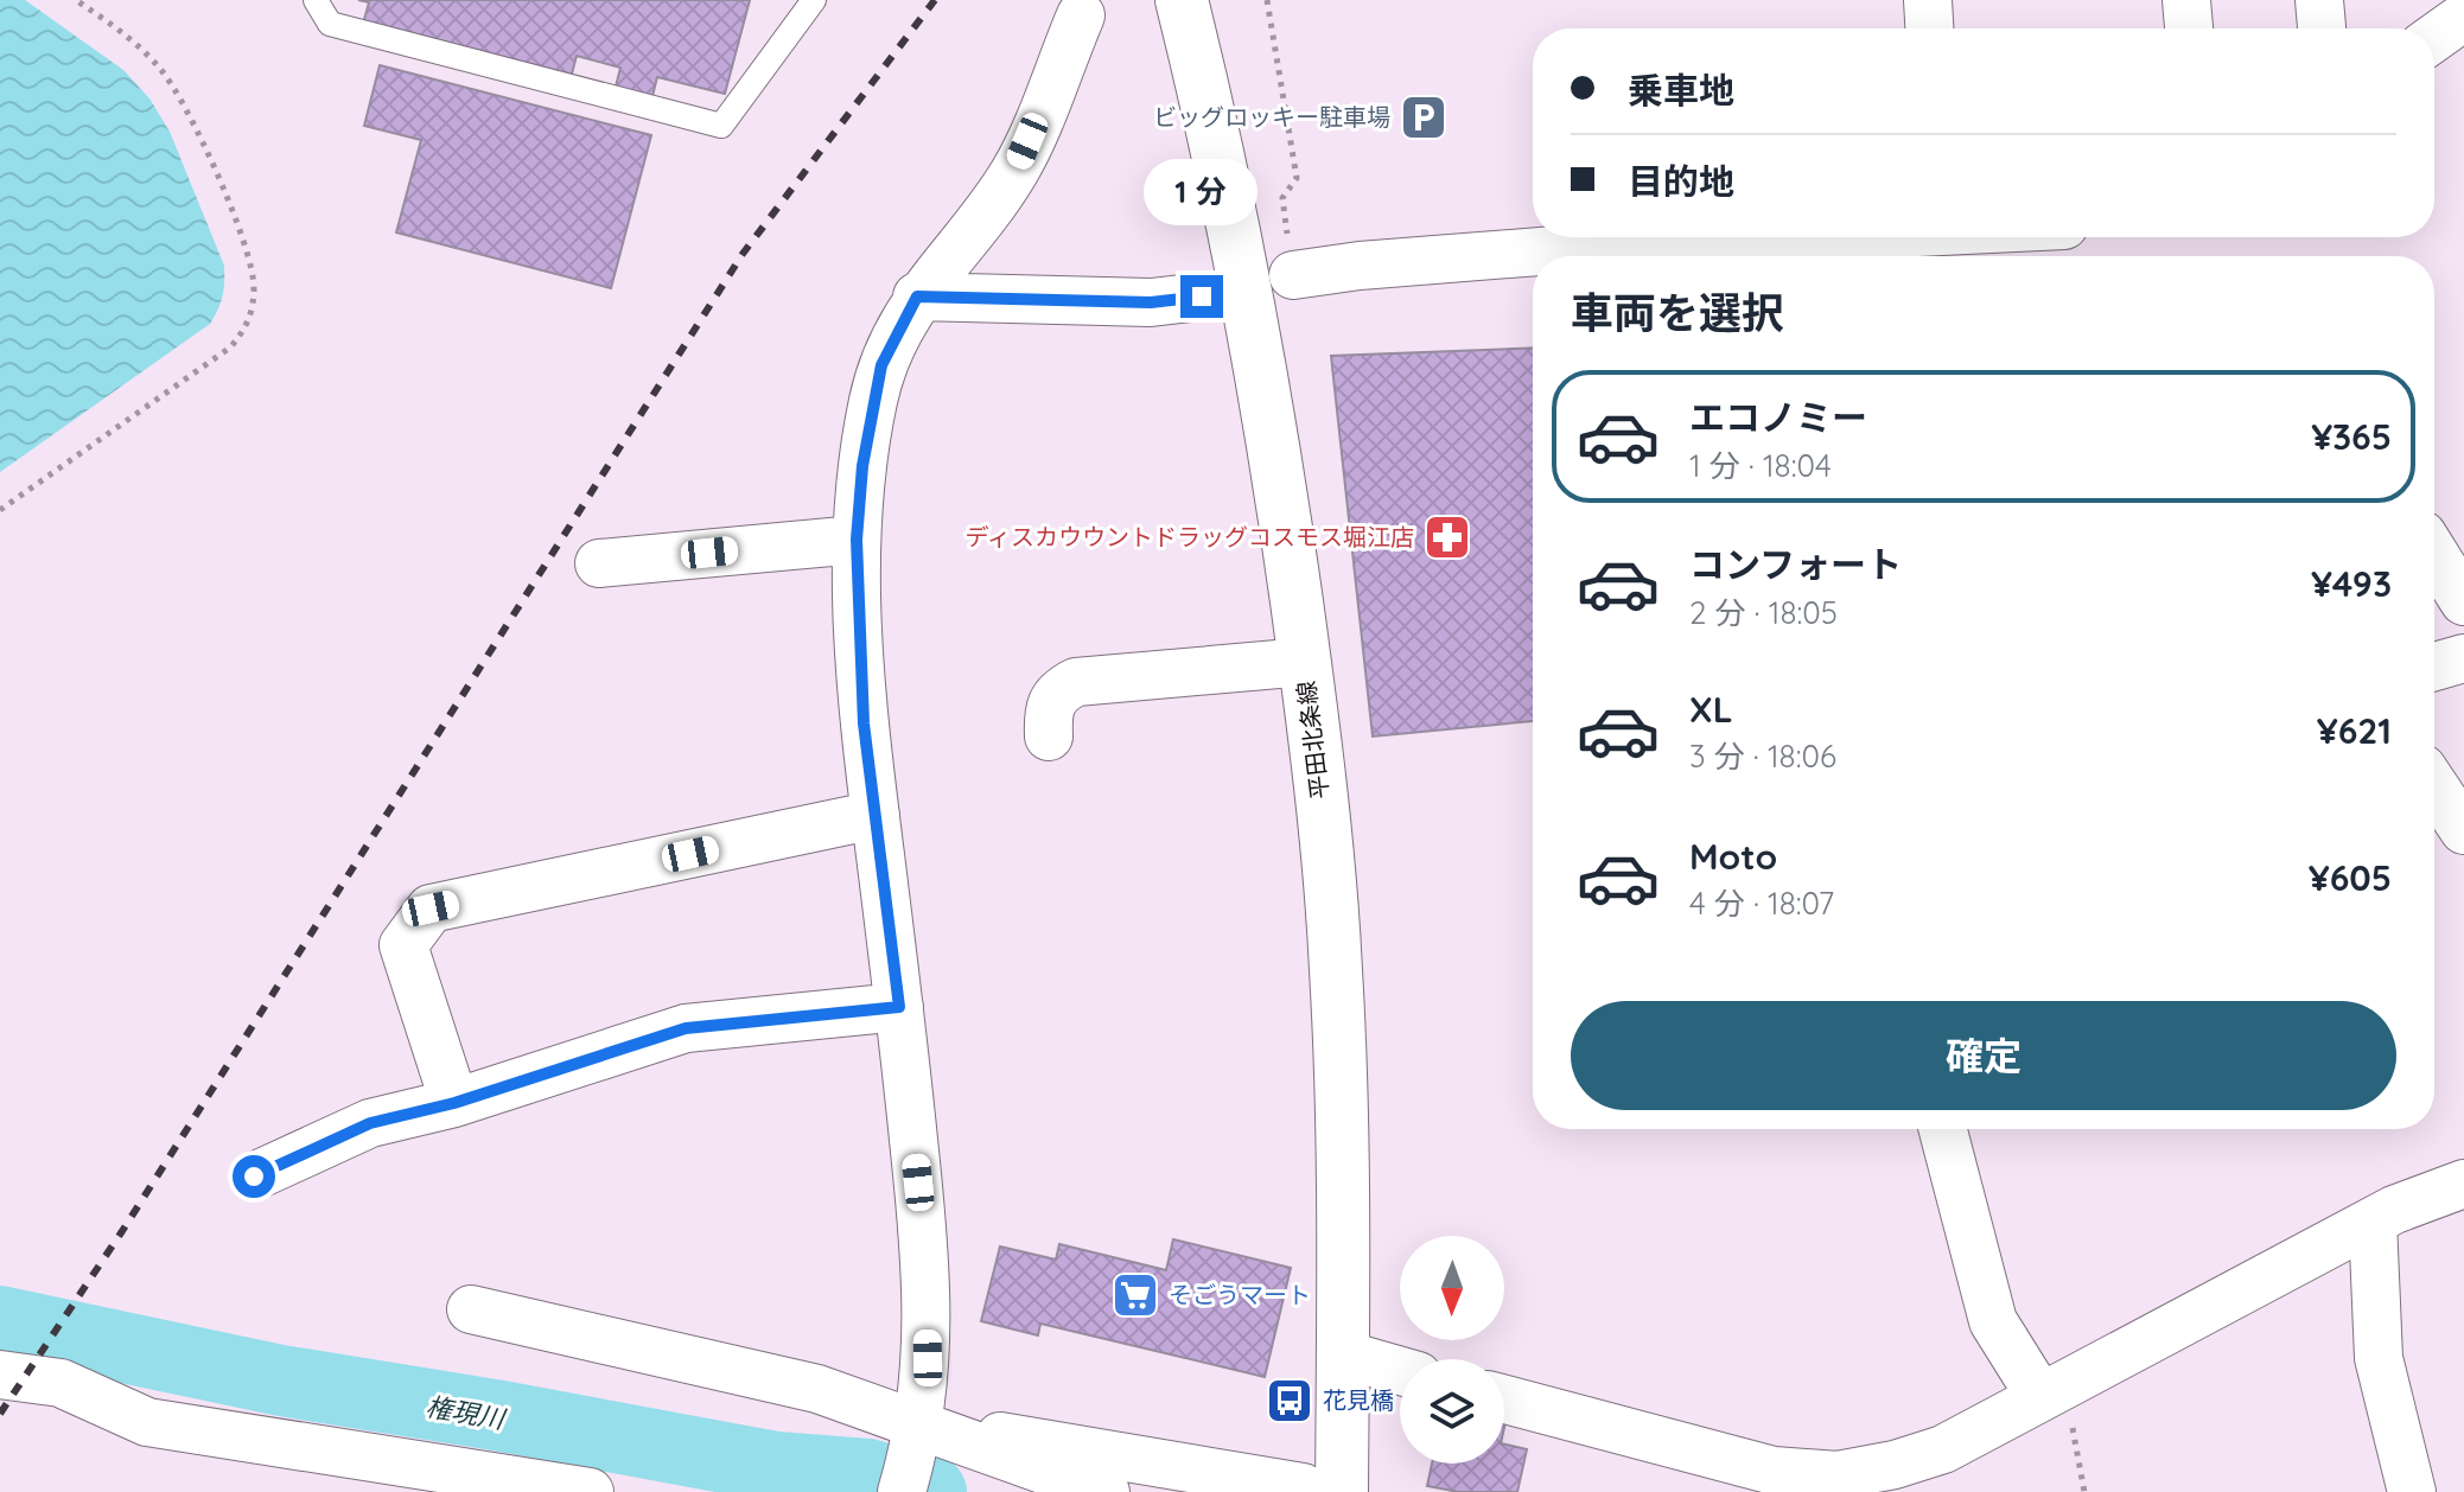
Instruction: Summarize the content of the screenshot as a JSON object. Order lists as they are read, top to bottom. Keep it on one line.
{"streets":{"main road":["平田北条線"]},"water":["権現川"],"places":{"parking":["ビッグロッキー駐車場"],"pharmacy":["ディスカウウントドラッグコスモス堀江店"],"supermarket":["そごうマート"],"bus stop":["花見橋"]},"north":"bottom","page":{"banner":["乗車地","目的地"],"bubble":"1 分","heading":"車両を選択","list":[{"name":"エコノミー","note":"1 分 · 18:04","value":"¥365"},{"name":"コンフォート","note":"2 分 · 18:05","value":"¥493"},{"name":"XL","note":"3 分 · 18:06","value":"¥621"},{"name":"Moto","note":"4 分 · 18:07","value":"¥605"}],"buttons":"確定"}}
